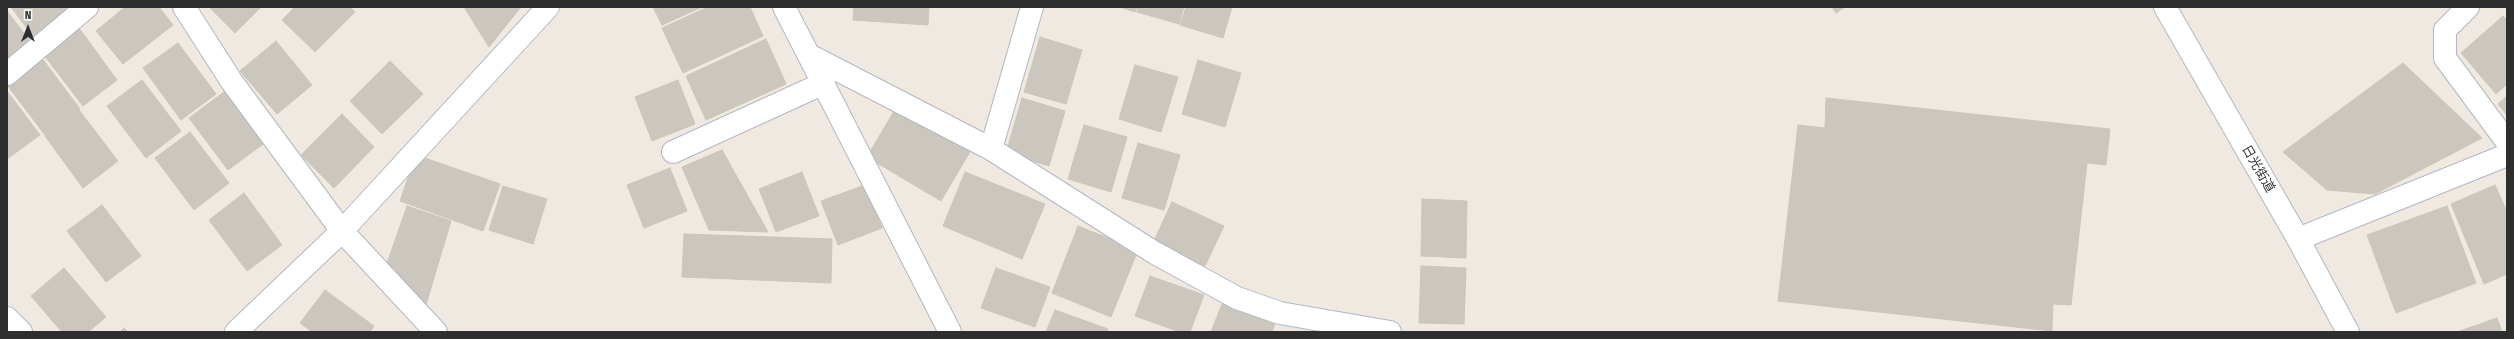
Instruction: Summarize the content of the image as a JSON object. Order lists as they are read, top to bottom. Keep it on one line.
{"streets":{"street":["日光街道"]},"north":"top"}
